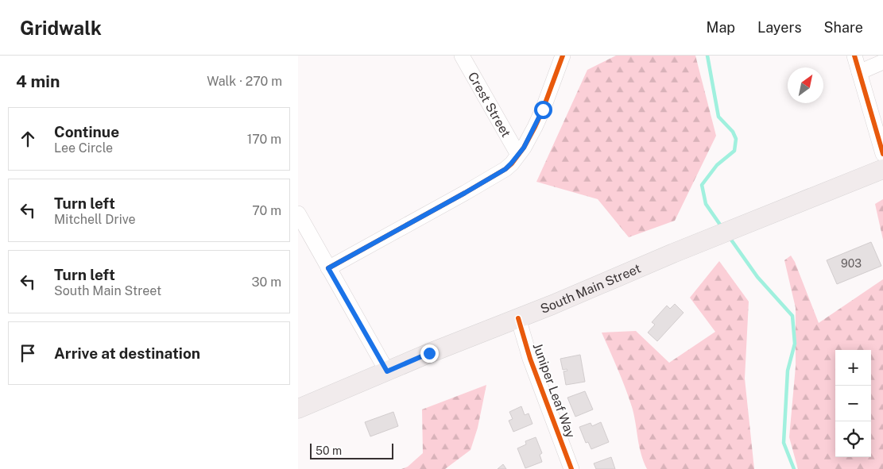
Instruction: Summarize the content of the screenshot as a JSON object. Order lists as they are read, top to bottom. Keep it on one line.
{"streets":{"main road":["South Main Street"],"street":["Crest Street","Juniper Leaf Way"]},"crossings":[["South Main Street","Juniper Leaf Way"]],"house_numbers":["903"],"scale_bar":"50 m","north":"top right","page":{"header":"Gridwalk","nav":["Map","Layers","Share"],"heading":["4 min","Walk · 270 m"],"list":[["Continue","Lee Circle","170 m"],["Turn left","Mitchell Drive","70 m"],["Turn left","South Main Street","30 m"],"Arrive at destination"],"map_buttons":["+","−"],"scale":"50 m"}}
